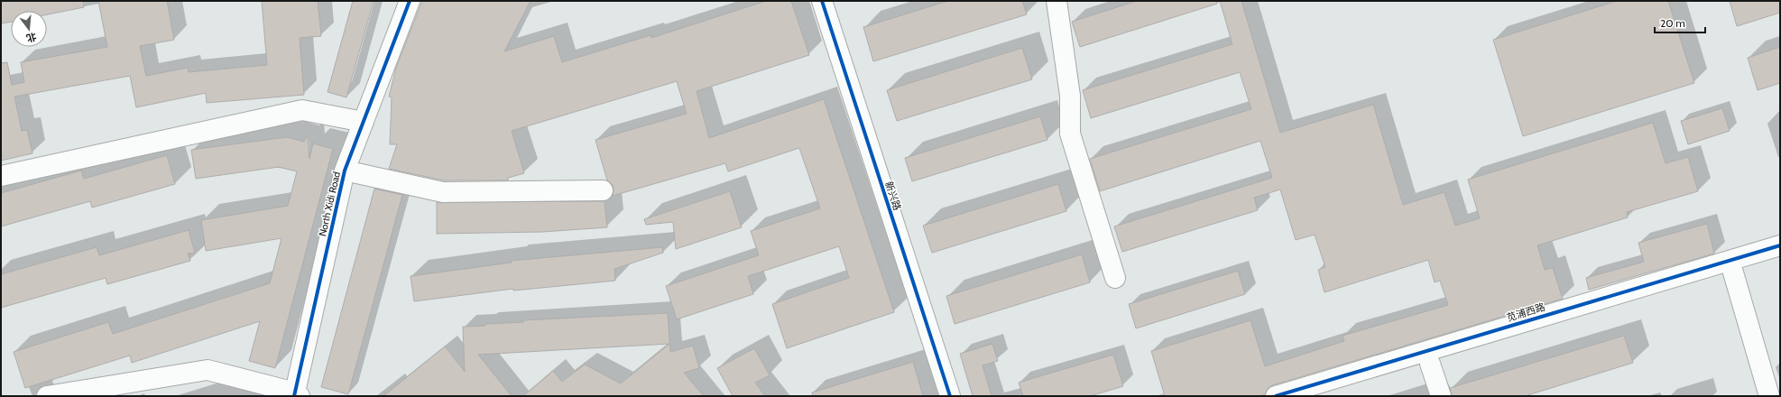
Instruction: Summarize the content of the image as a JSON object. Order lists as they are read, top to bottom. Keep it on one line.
{"streets":{"street":["新兴路","North Xidi Road","苋浦西路"]},"scale_bar":"20 m","north":"bottom"}
